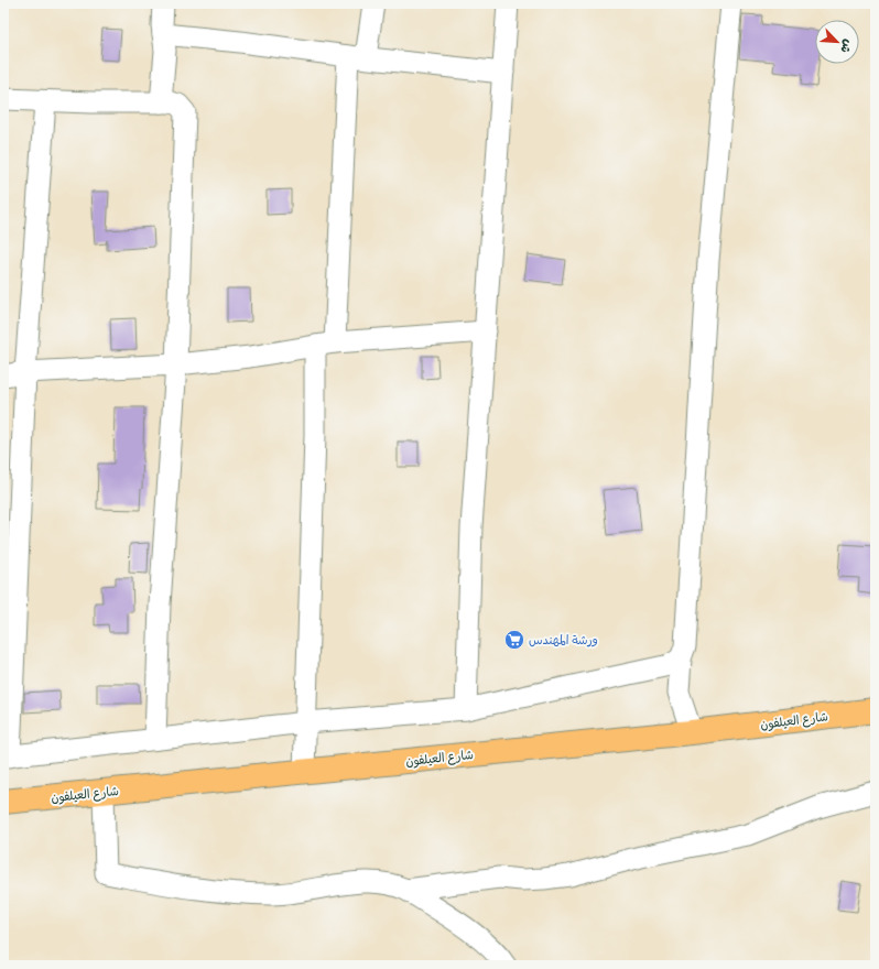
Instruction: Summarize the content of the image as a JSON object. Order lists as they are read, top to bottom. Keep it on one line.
{"streets":{"highway":["شارع العيلفون"]},"places":{"supermarket":["ورشة المهندس"]},"north":"bottom right"}
